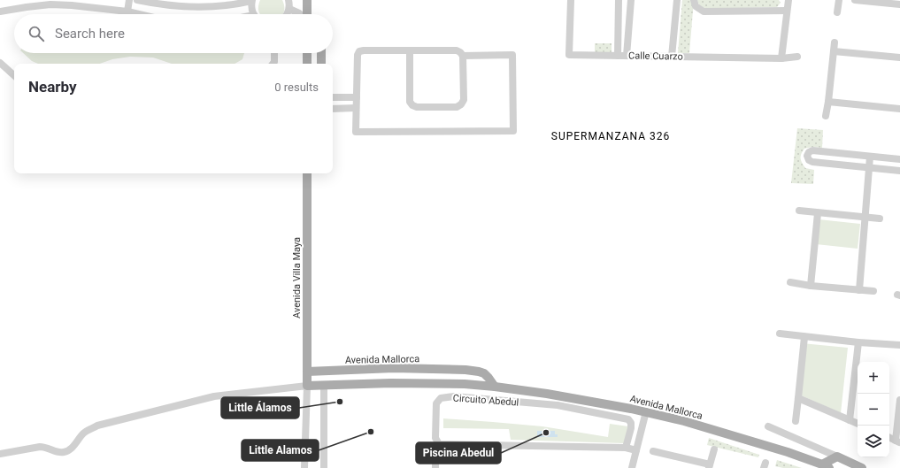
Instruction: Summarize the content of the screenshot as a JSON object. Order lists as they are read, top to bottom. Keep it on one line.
{"streets":{"main road":["Avenida Villa Maya","Avenida Mallorca"],"street":["Calle Cuarzo","Circuito Abedul"]},"crossings":[["Avenida Villa Maya","Avenida Mallorca"]],"districts":["SUPERMANZANA 326"],"places":["Little Álamos","Little Alamos","Piscina Abedul"],"page":{"search":"Search here","heading":["Nearby","0 results"],"map_buttons":["+","−"]}}
